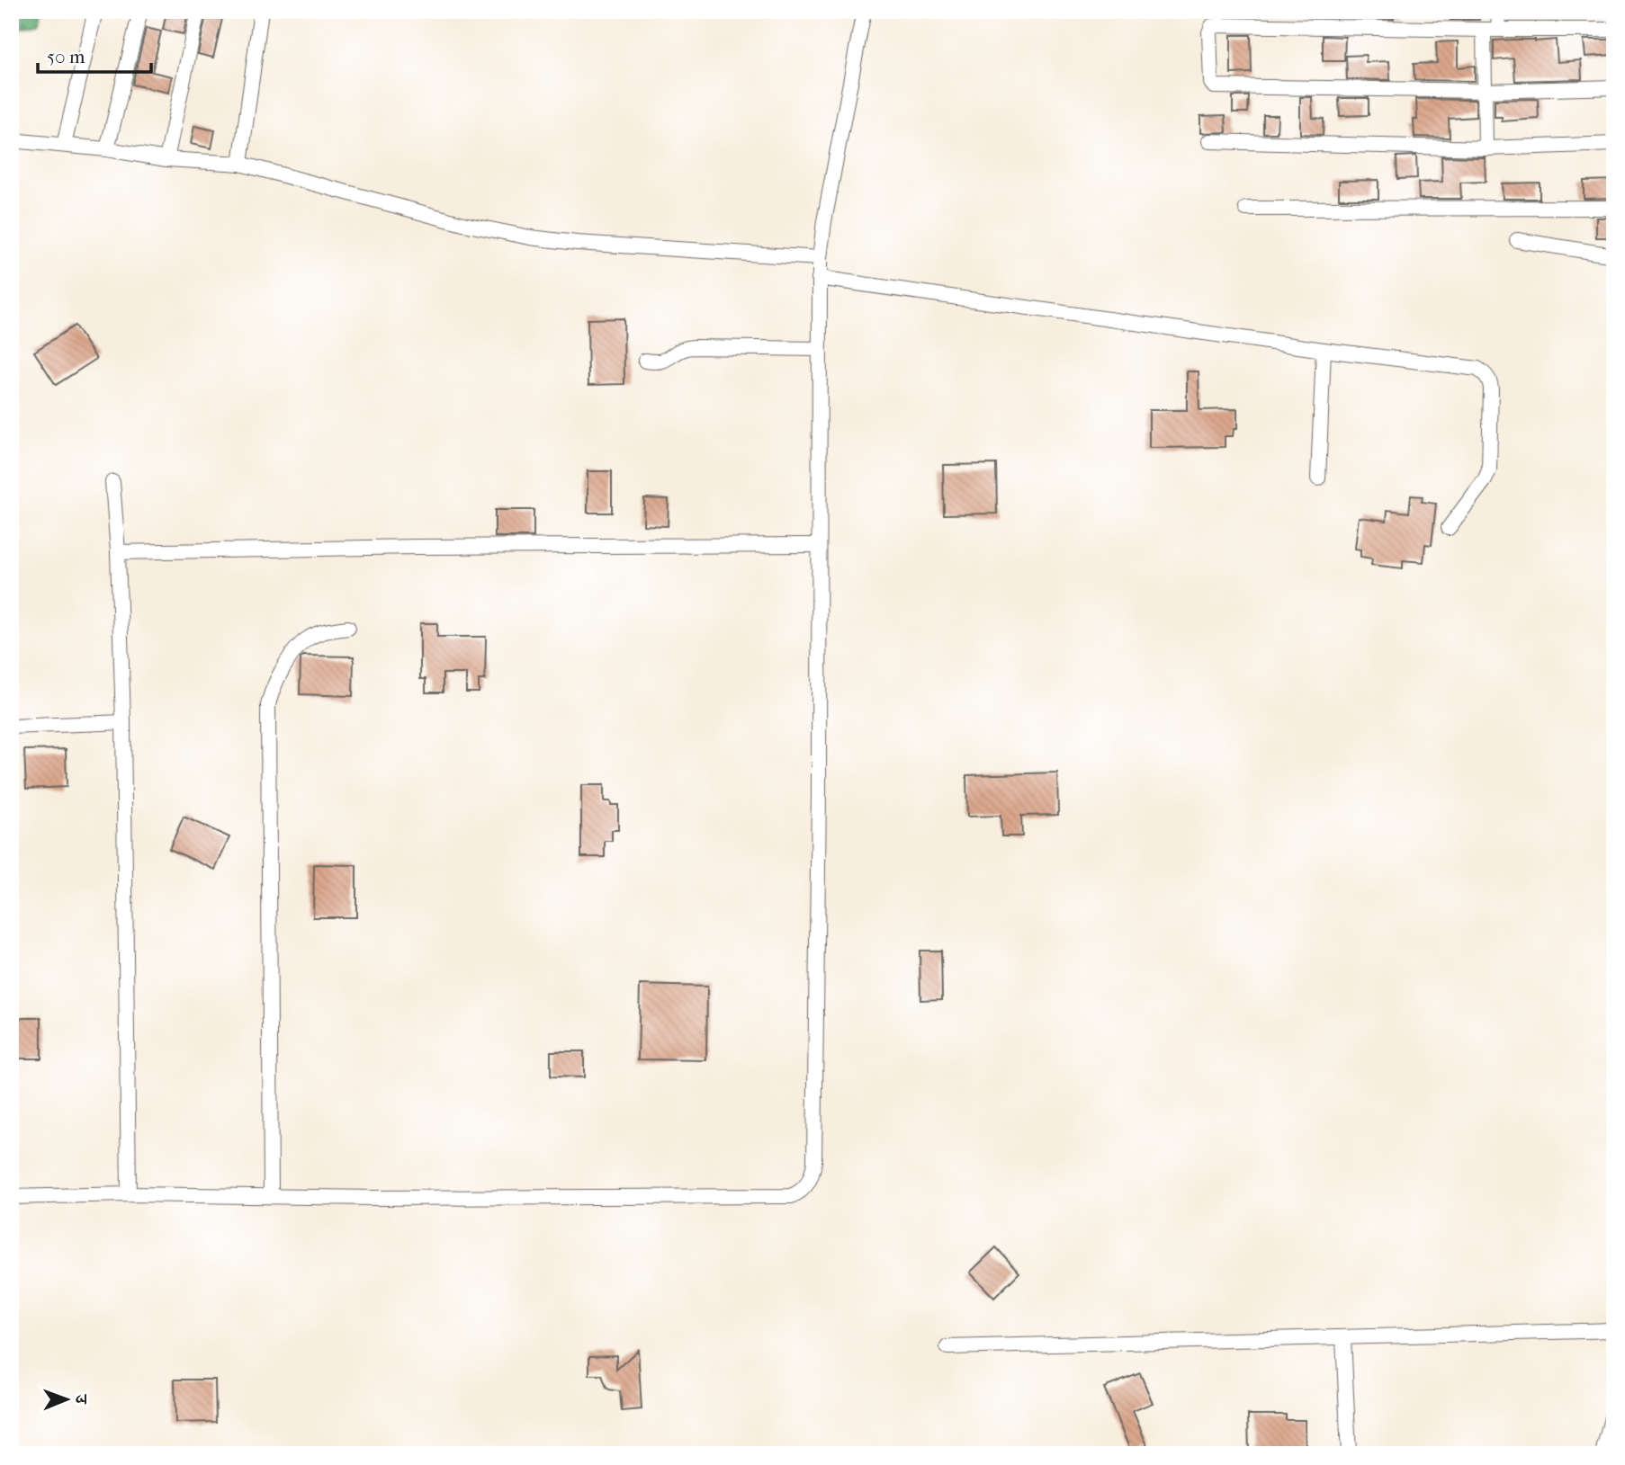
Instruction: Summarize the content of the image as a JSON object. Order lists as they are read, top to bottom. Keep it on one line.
{"scale_bar":"50 m","north":"right"}
